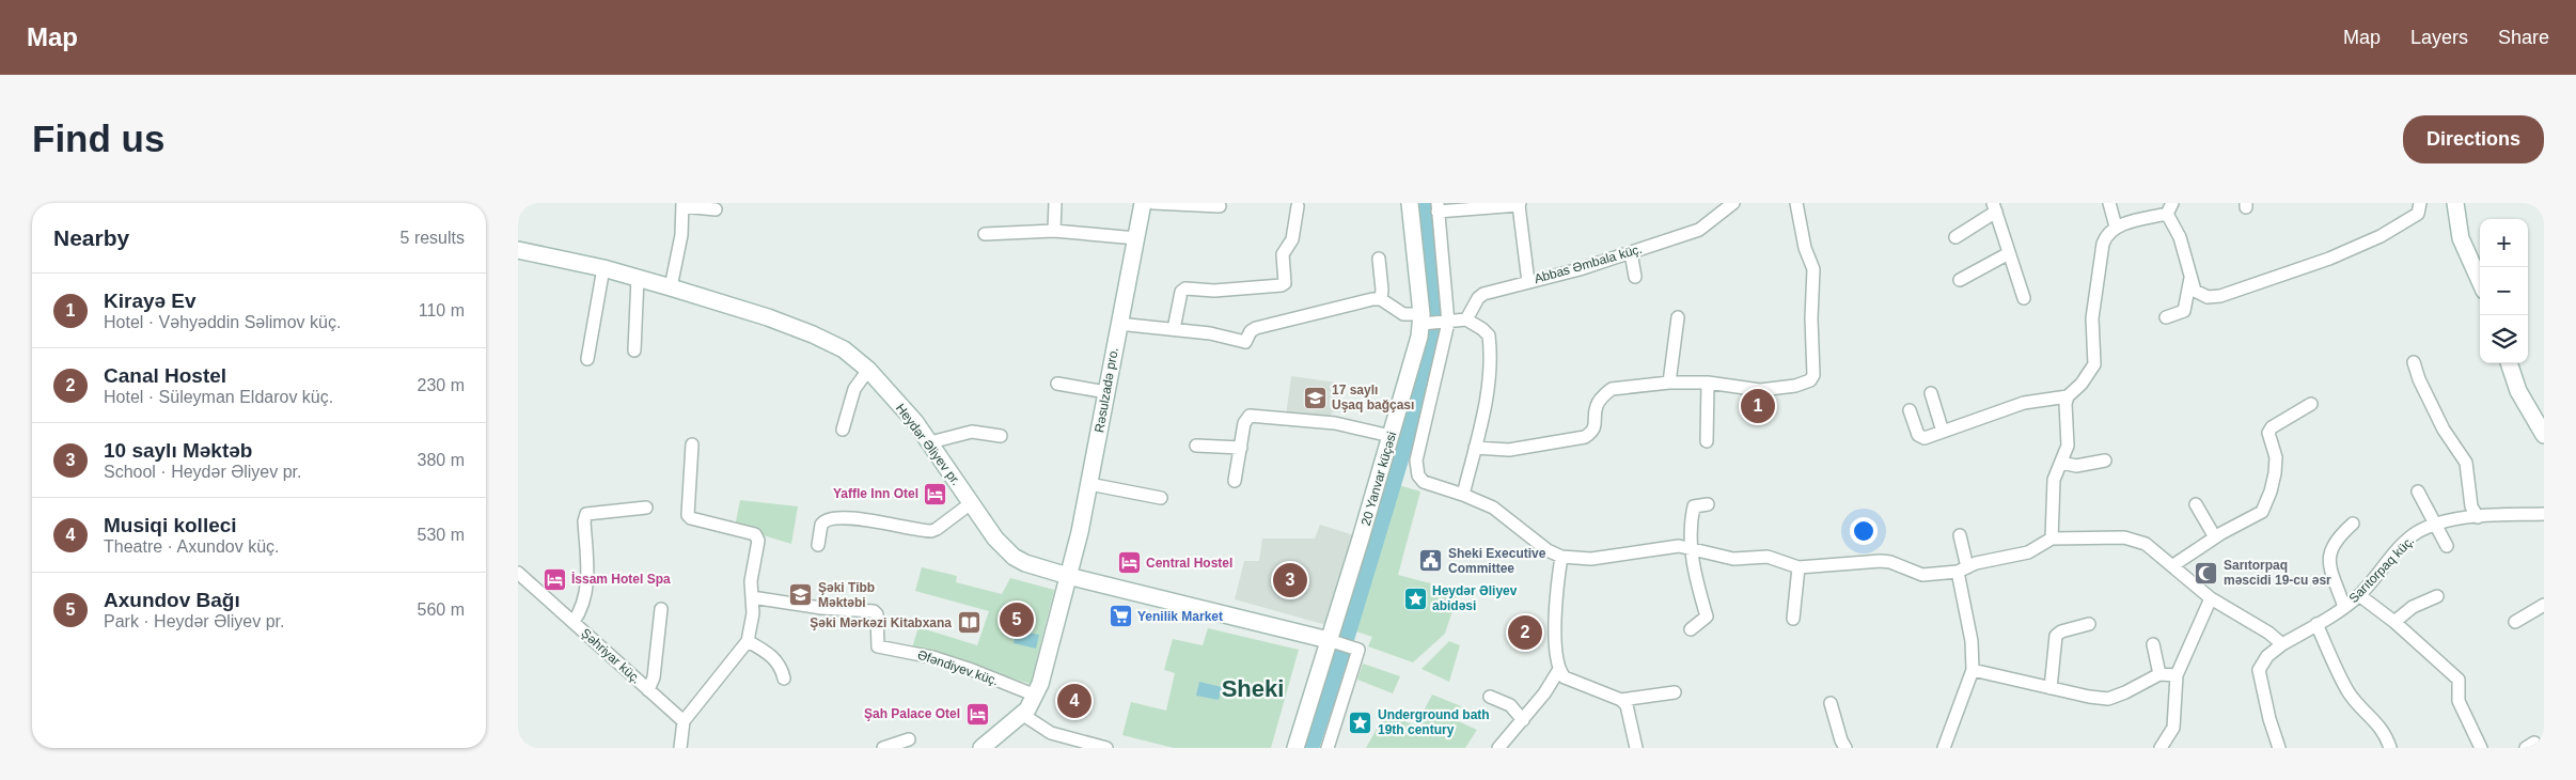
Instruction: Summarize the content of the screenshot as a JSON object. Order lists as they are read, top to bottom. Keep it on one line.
{"streets":{"main road":["Rəsulzadə pro.","Heydər Əliyev pr.","20 Yanvar küçəsi"],"street":["Abbas Əmbala küç.","Sarıtorpaq küç.","Şəhriyar küç.","Əfəndiyev küç."]},"crossings":[["Rəsulzadə pro.","Heydər Əliyev pr."],["Rəsulzadə pro.","Əfəndiyev küç."],["Heydər Əliyev pr.","20 Yanvar küçəsi"]],"districts":["Sheki"],"places":{"school or university":["17 saylı Uşaq bağçası","Şəki Tibb Məktəbi"],"hotel":["Yaffle Inn Otel","Central Hostel","İssam Hotel Spa","Şah Palace Otel"],"public building":["Sheki Executive Committee"],"mosque":["Sarıtorpaq məscidi 19-cu əsr"],"place":["Heydər Əliyev abidəsi","Underground bath 19th century"],"supermarket":["Yenilik Market"],"library":["Şəki Mərkəzi Kitabxana"]},"page":{"header":"Map","nav":["Map","Layers","Share"],"buttons":"Directions","title":"Find us","heading":["Nearby","5 results"],"map_buttons":["+","−"],"list":[{"mark":"1","name":"Kirayə Ev","note":"Hotel · Vəhyəddin Səlimov küç.","value":"110 m"},{"mark":"2","name":"Canal Hostel","note":"Hotel · Süleyman Eldarov küç.","value":"230 m"},{"mark":"3","name":"10 saylı Məktəb","note":"School · Heydər Əliyev pr.","value":"380 m"},{"mark":"4","name":"Musiqi kolleci","note":"Theatre · Axundov küç.","value":"530 m"},{"mark":"5","name":"Axundov Bağı","note":"Park · Heydər Əliyev pr.","value":"560 m"}],"pins":["1","3","5","2","4"]}}
